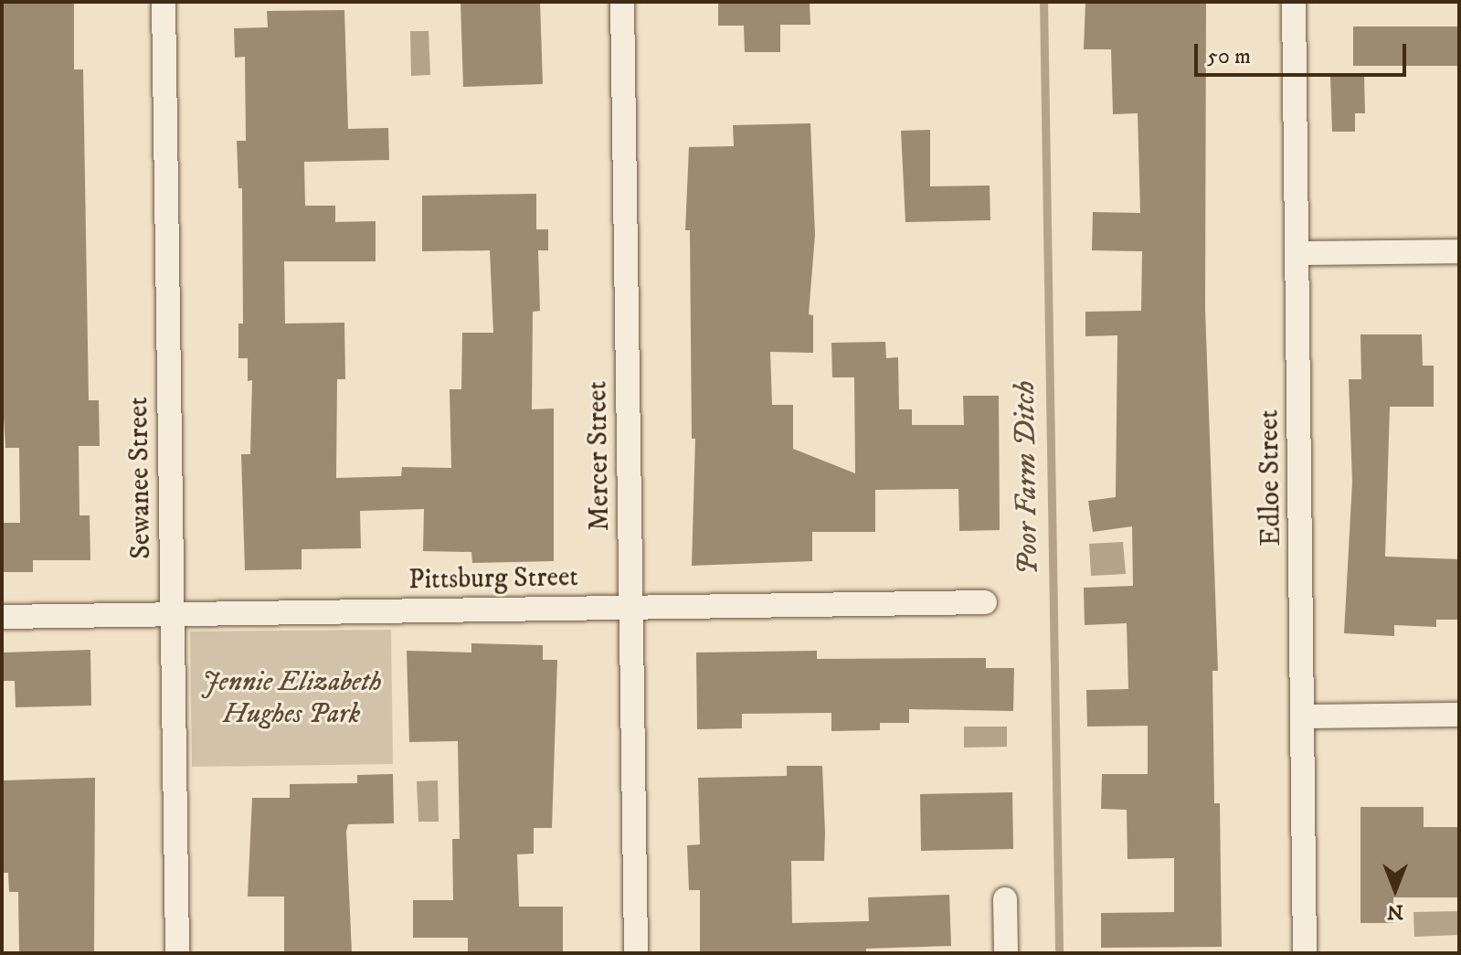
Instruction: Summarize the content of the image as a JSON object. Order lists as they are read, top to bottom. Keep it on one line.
{"streets":{"street":["Mercer Street","Sewanee Street","Edloe Street","Pittsburg Street"]},"crossings":[["Mercer Street","Pittsburg Street"],["Sewanee Street","Pittsburg Street"]],"water":["Poor Farm Ditch"],"parks":["Jennie Elizabeth Hughes Park"],"scale_bar":"50 m","north":"bottom"}
